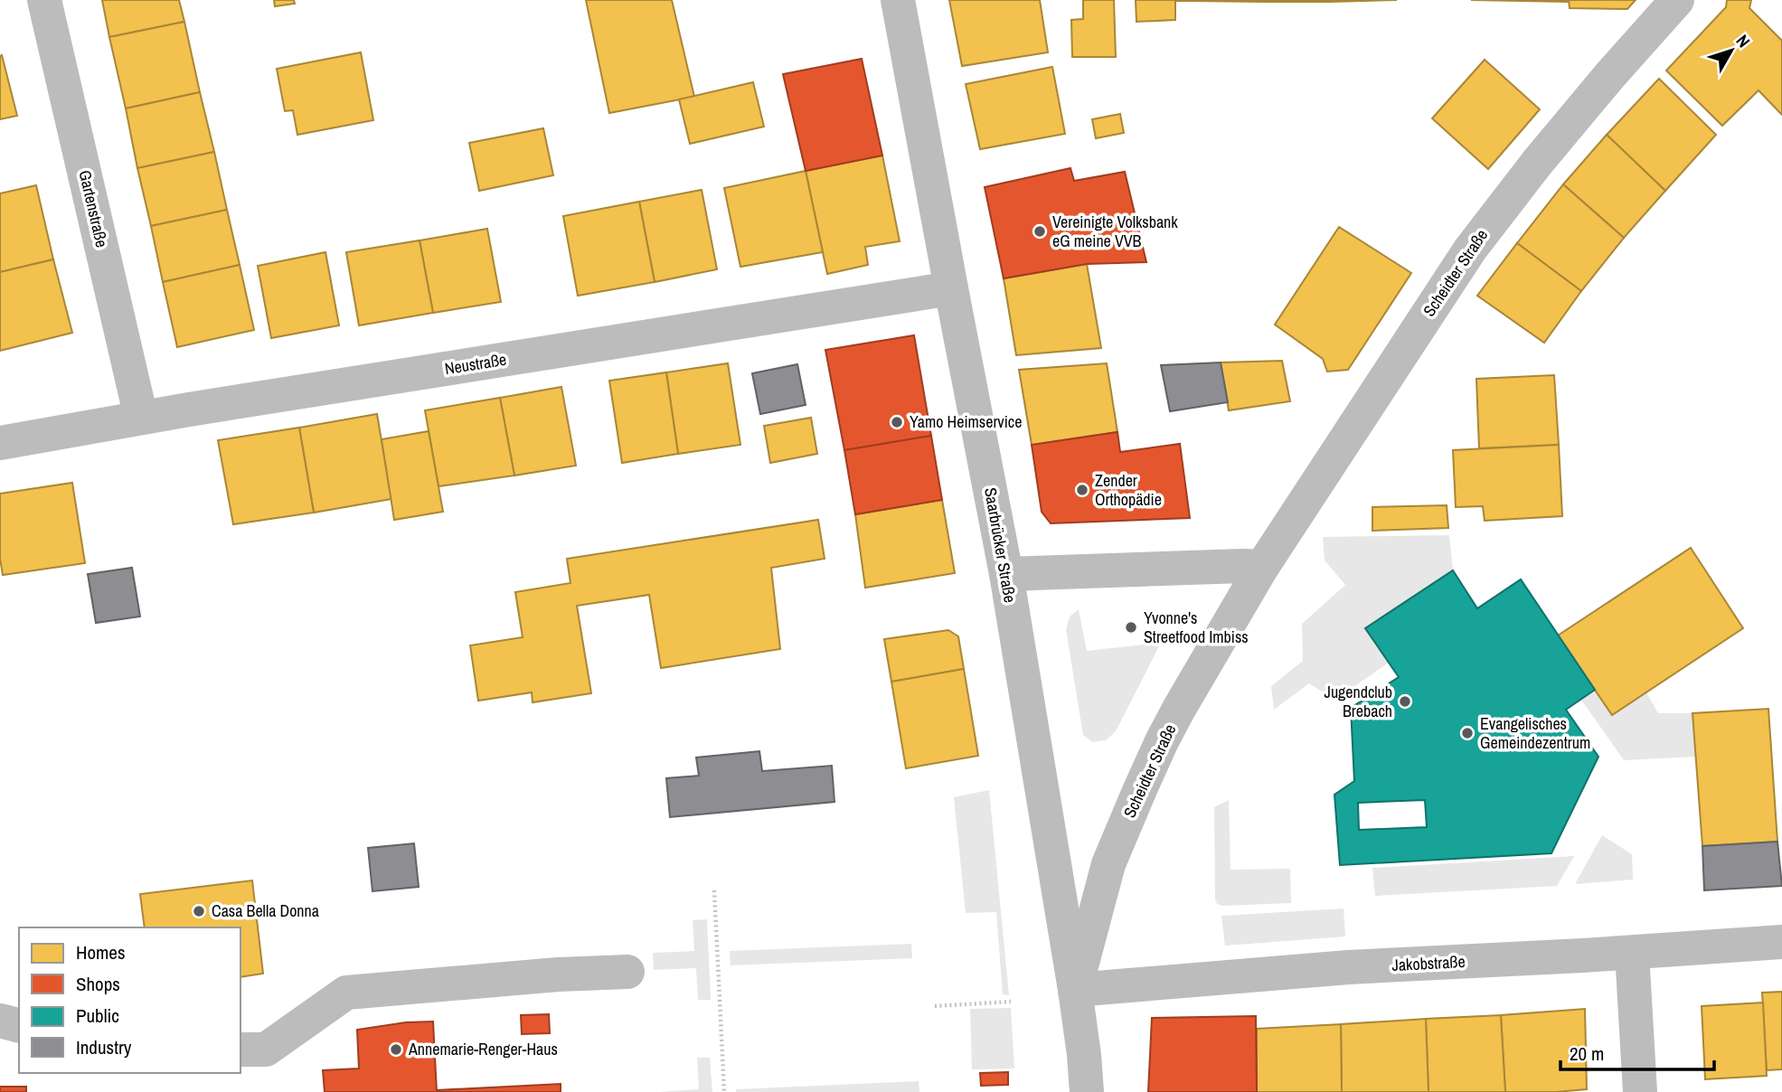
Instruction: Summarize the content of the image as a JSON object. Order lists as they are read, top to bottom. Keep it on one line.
{"streets":{"street":["Gartenstraße","Scheidter Straße","Neustraße","Saarbrücker Straße","Jakobstraße"]},"crossings":[["Gartenstraße","Neustraße"],["Scheidter Straße","Saarbrücker Straße"],["Scheidter Straße","Jakobstraße"],["Neustraße","Saarbrücker Straße"],["Saarbrücker Straße","Jakobstraße"]],"places":["Vereinigte Volksbank eG meine VVB","Yamo Heimservice","Zender Orthopädie","Yvonne's Streetfood Imbiss","Jugendclub Brebach","Evangelisches Gemeindezentrum","Casa Bella Donna","Annemarie-Renger-Haus"],"legend":["Homes","Shops","Public","Industry"],"scale_bar":"20 m","north":"top right"}
